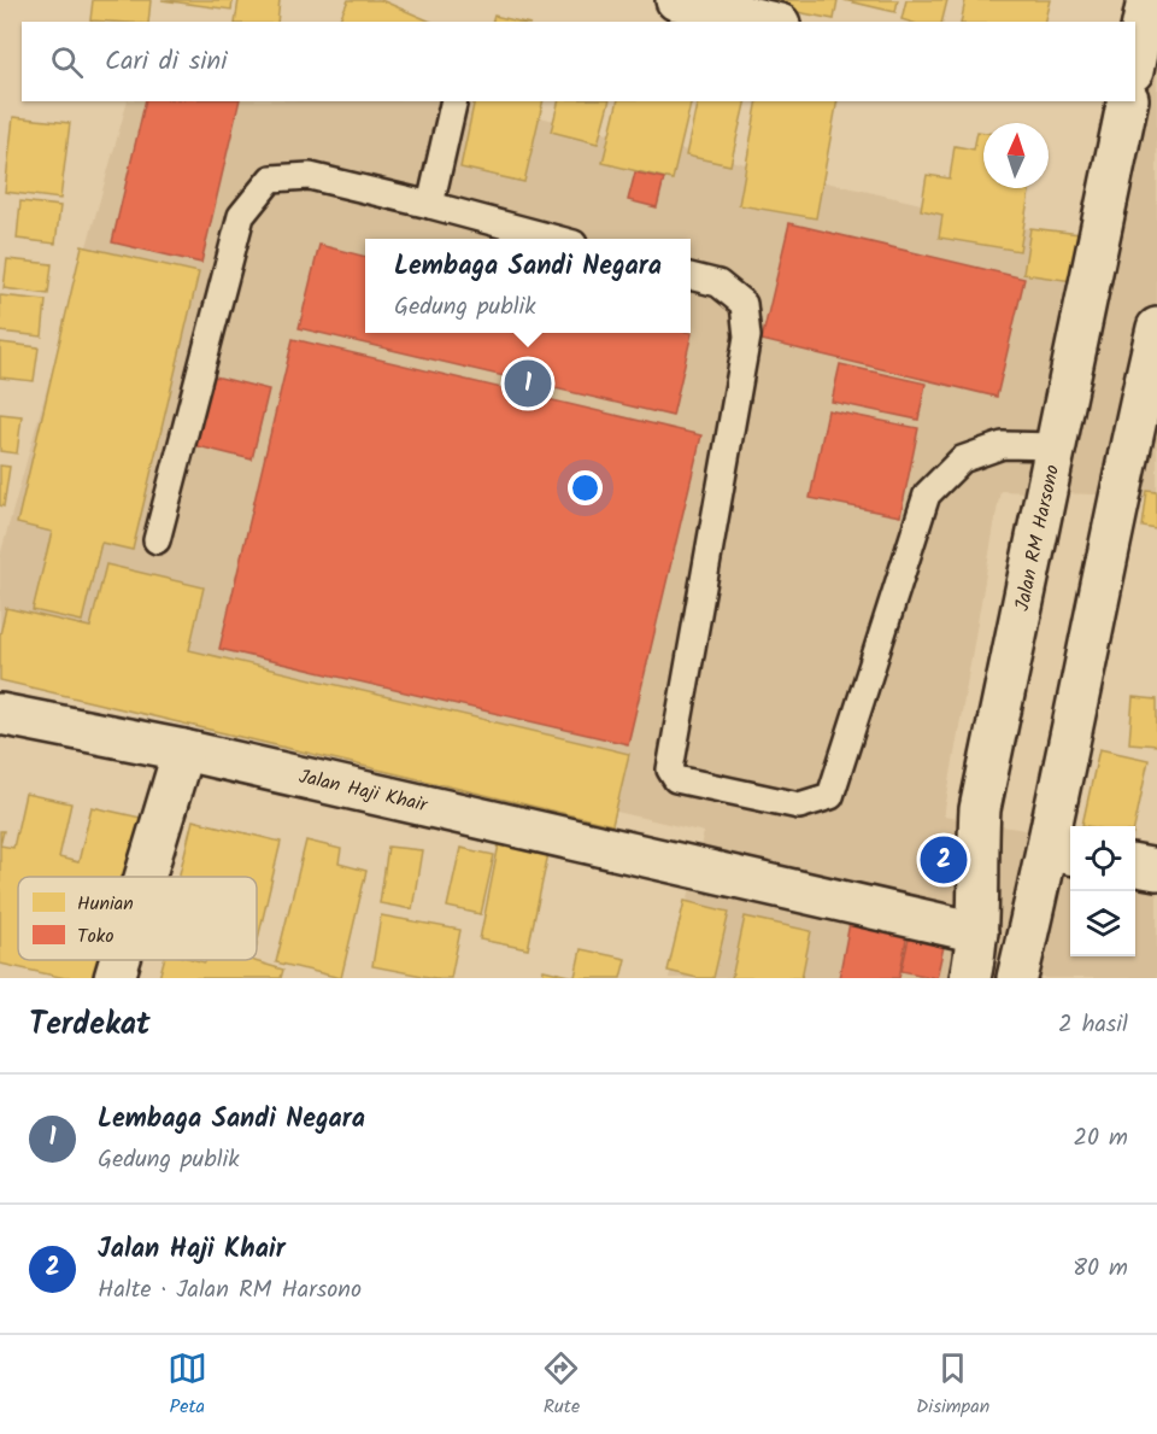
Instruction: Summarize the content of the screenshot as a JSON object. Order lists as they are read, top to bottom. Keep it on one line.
{"streets":{"main road":["Jalan RM Harsono","Jalan Haji Khair"]},"crossings":[["Jalan RM Harsono","Jalan Haji Khair"]],"legend":["Hunian","Toko"],"north":"top","page":{"search":"Cari di sini","popup":["Lembaga Sandi Negara","Gedung publik"],"pins":["1","2"],"heading":["Terdekat","2 hasil"],"list":[{"mark":"1","name":"Lembaga Sandi Negara","note":"Gedung publik","value":"20 m"},{"mark":"2","name":"Jalan Haji Khair","note":"Halte · Jalan RM Harsono","value":"80 m"}],"nav":["Peta","Rute","Disimpan"]}}
